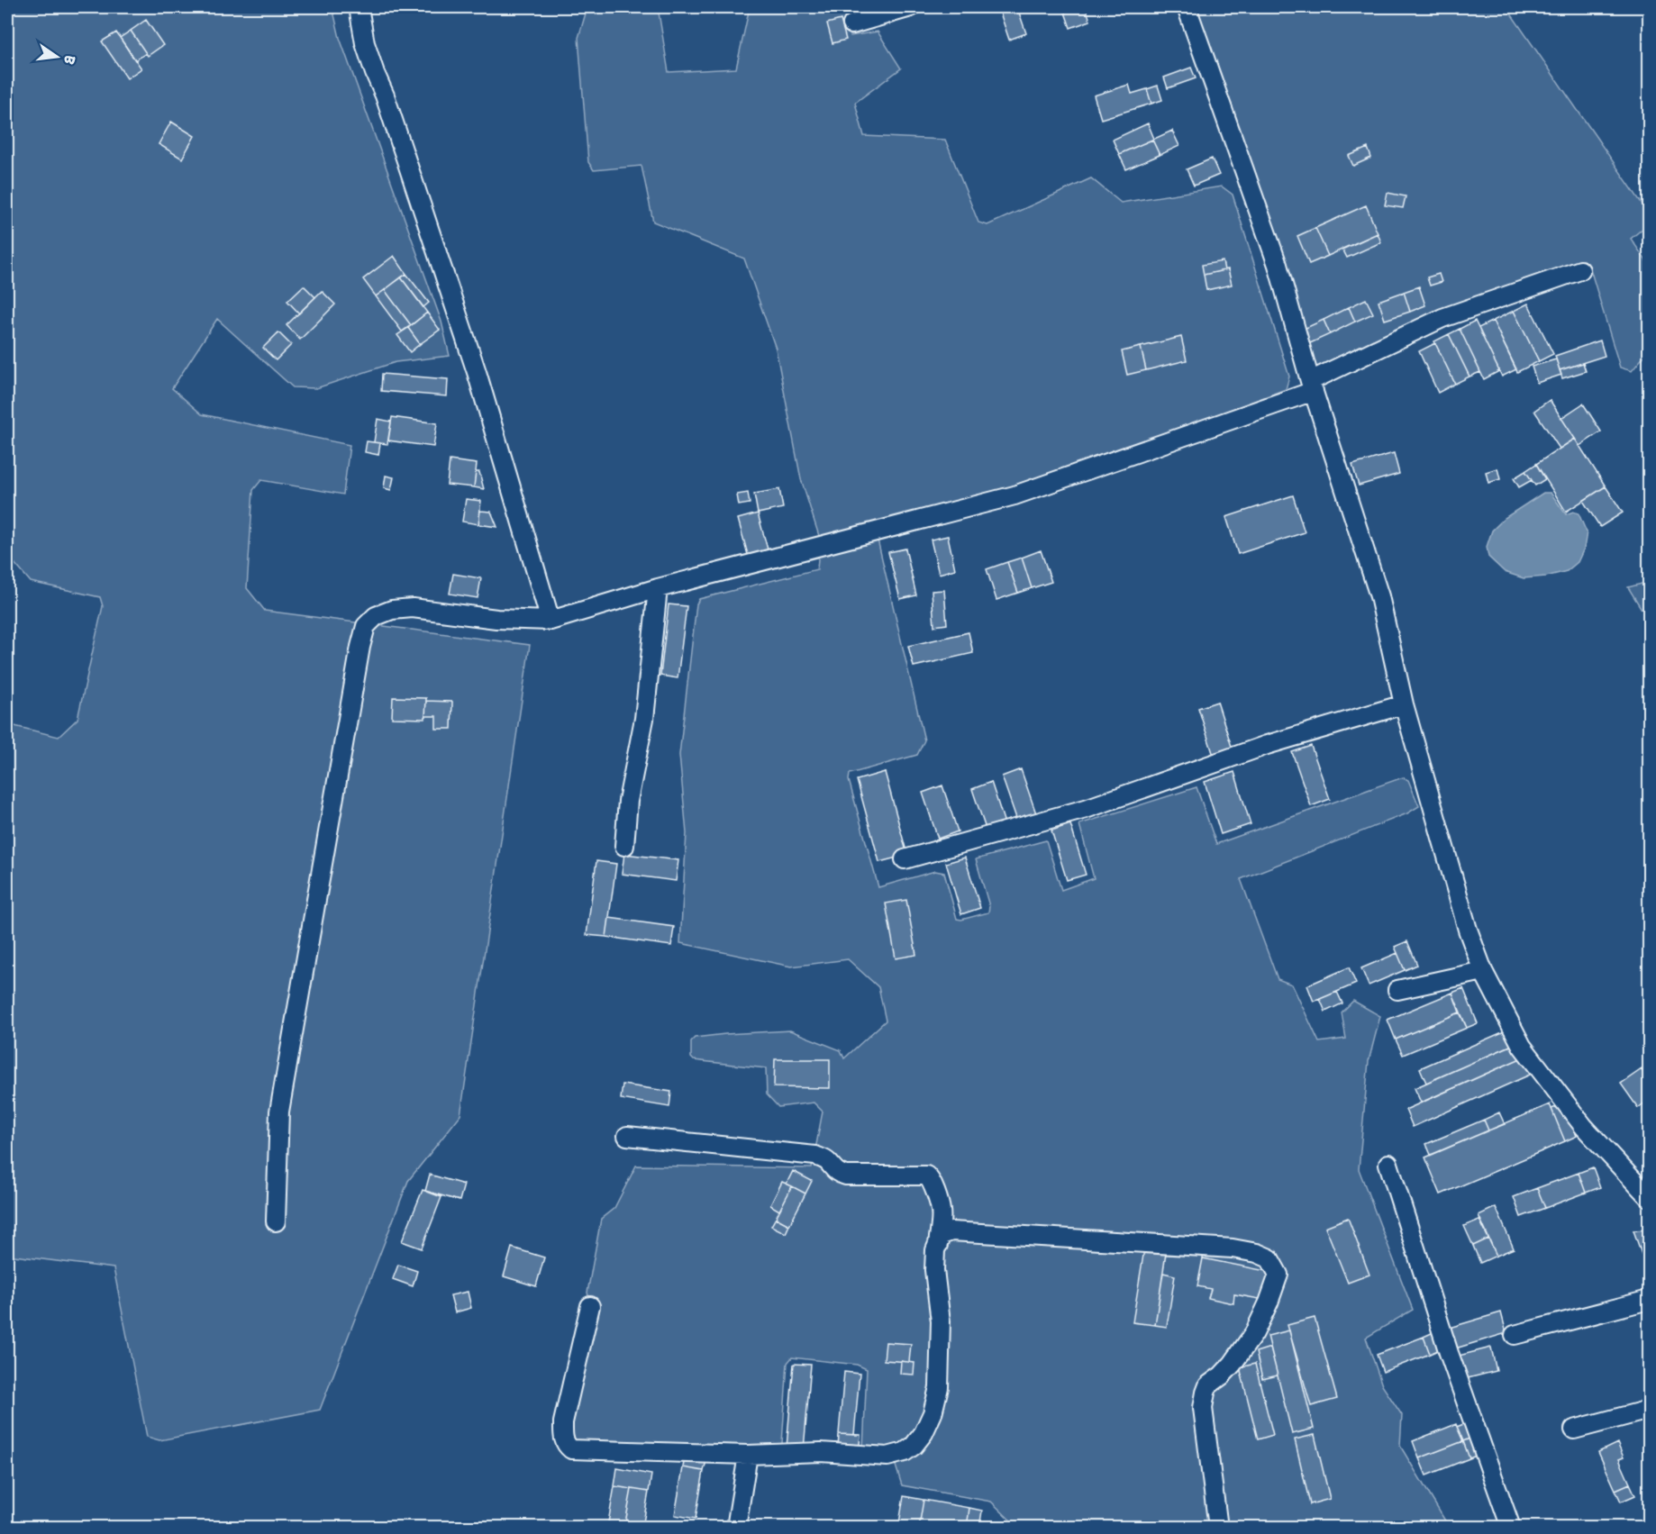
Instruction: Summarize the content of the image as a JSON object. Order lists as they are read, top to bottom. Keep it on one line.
{"north":"right"}
